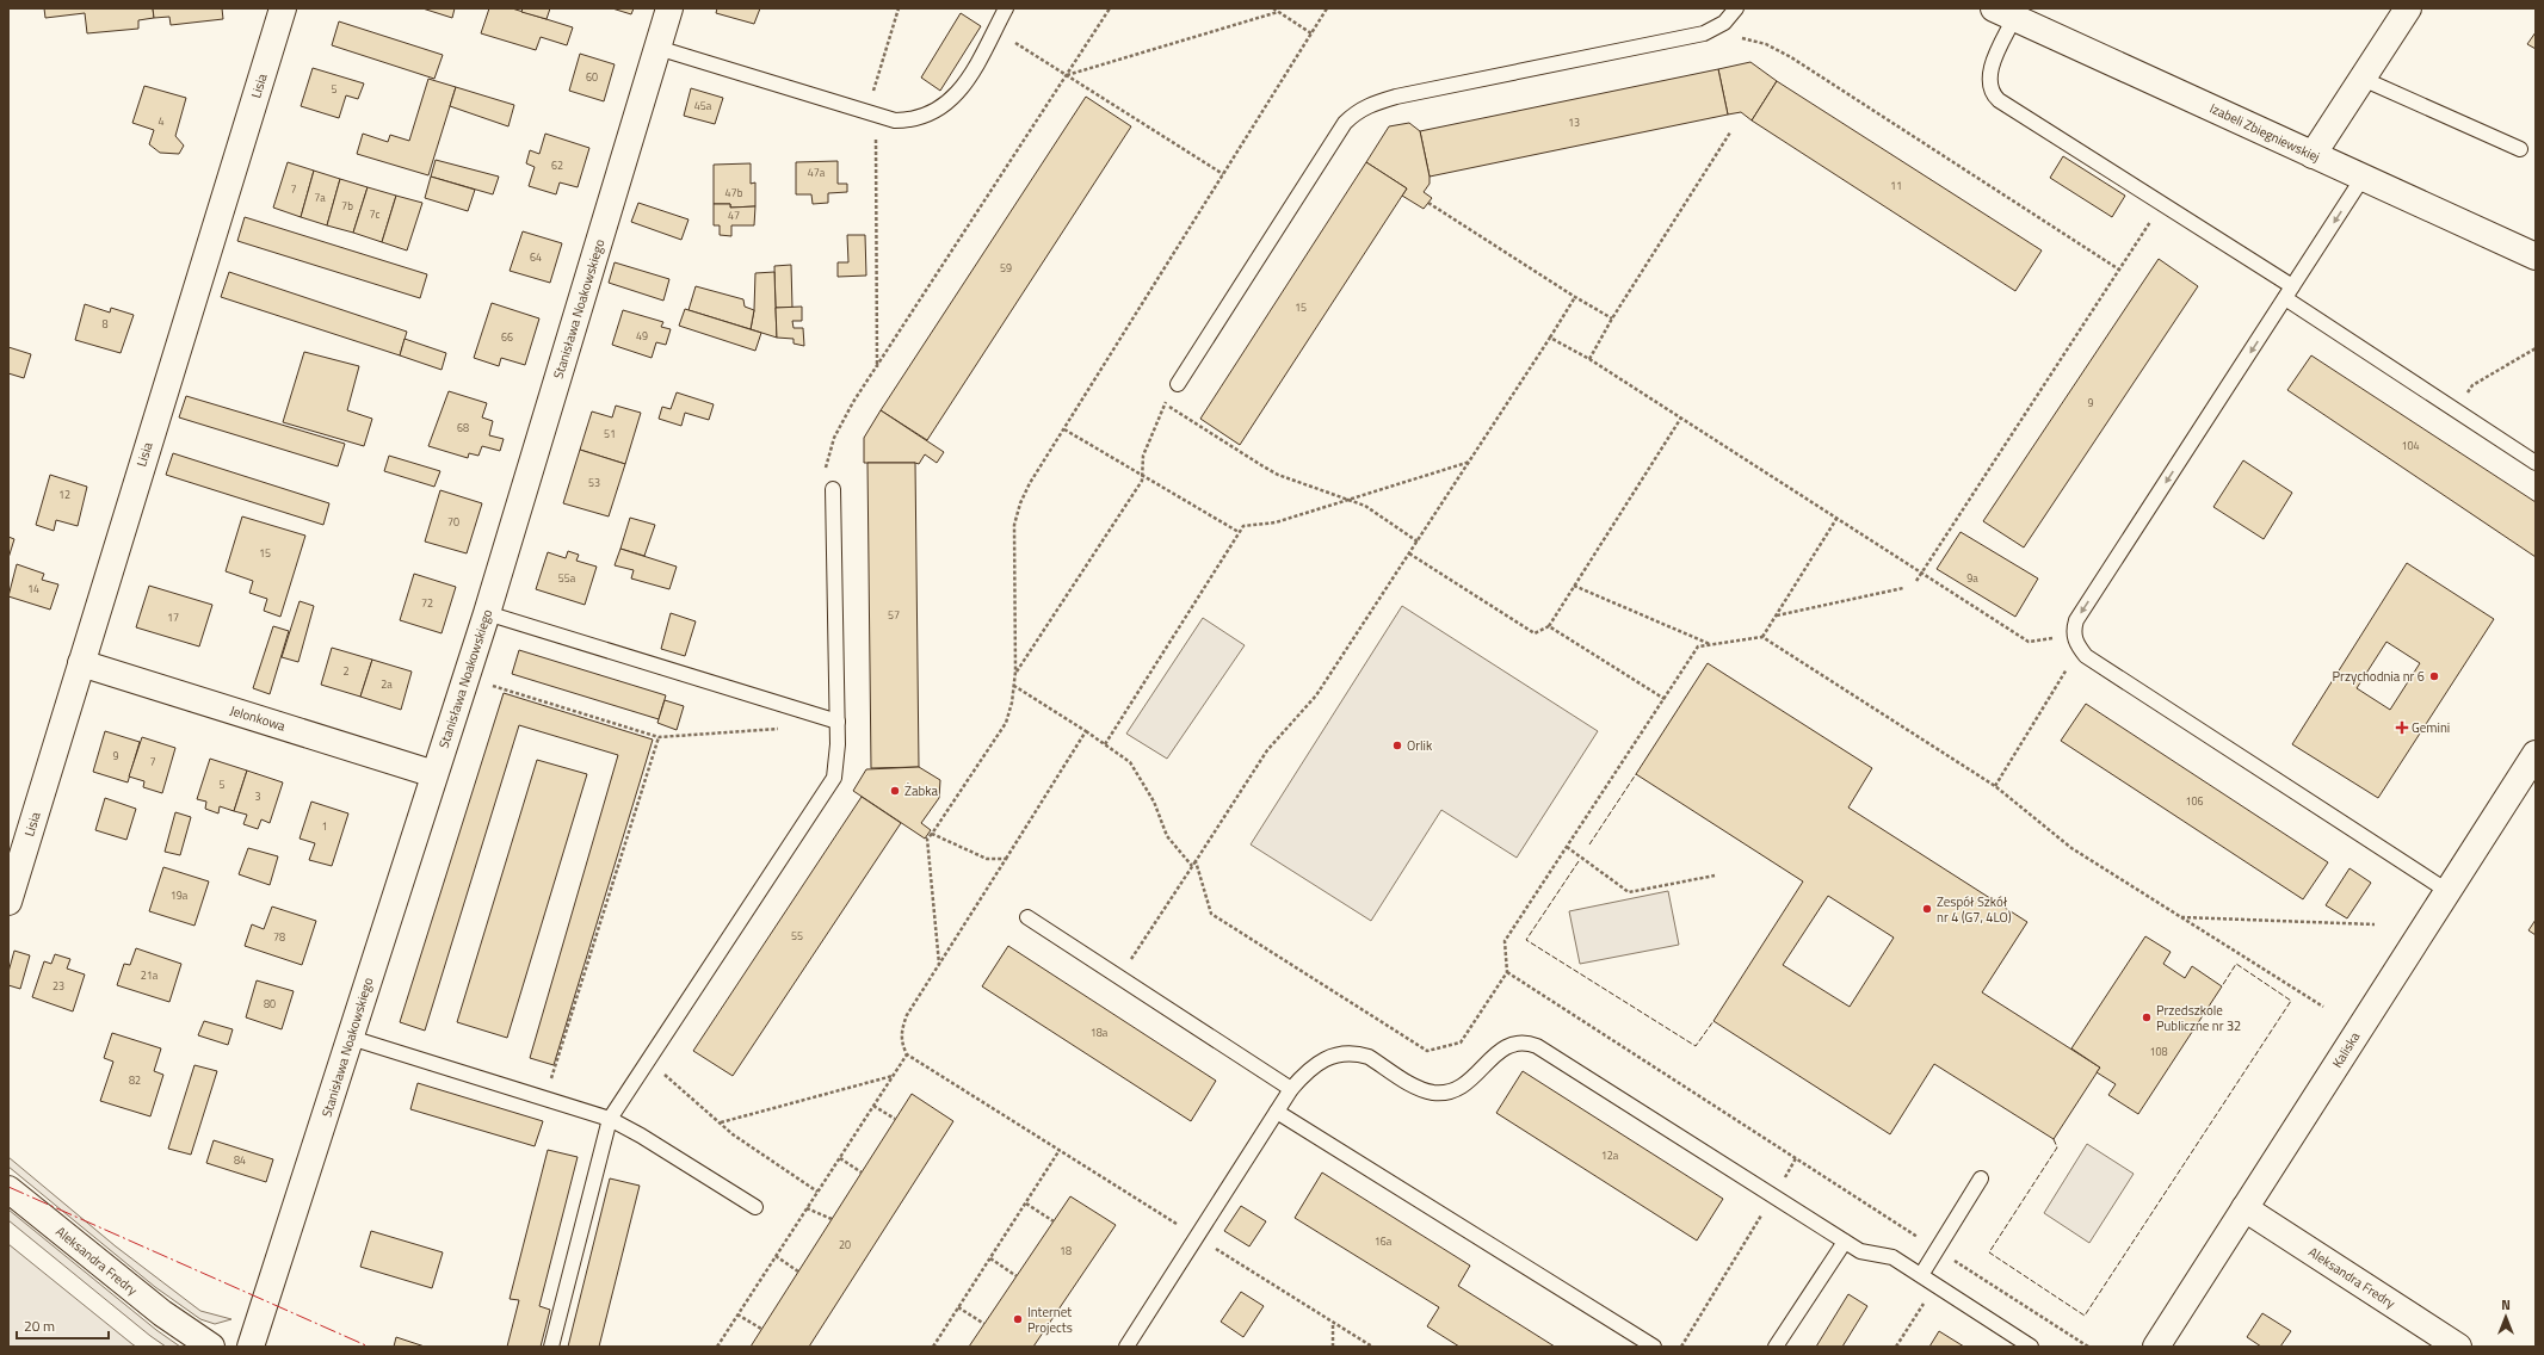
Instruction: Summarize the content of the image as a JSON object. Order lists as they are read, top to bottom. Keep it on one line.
{"streets":{"street":["Lisia","Izabeli Zbiegniewskiej","Stanisława Noakowskiego","Jelonkowa","Kaliska","Aleksandra Fredry"]},"crossings":[["Lisia","Jelonkowa"],["Stanisława Noakowskiego","Jelonkowa"],["Kaliska","Aleksandra Fredry"]],"places":{"other":["Przychodnia nr 6","Orlik","Żabka","Zespół Szkół nr 4 (G7, 4LO)","Przedszkole Publiczne nr 32","Internet Projects"],"health":["Gemini"]},"house_numbers":["60","5","45a","4","13","62","47a","11","7","47b","7a","7b","7c","47","64","59","15","8","49","66","9","68","51","104","53","12","70","15","55a","9a","14","72","57","17","2","2a","9","7","5","3","106","1","19a","55","78","21a","23","80","18a","108","82","12a","84","16a","20","18"],"scale_bar":"20 m","north":"top"}
